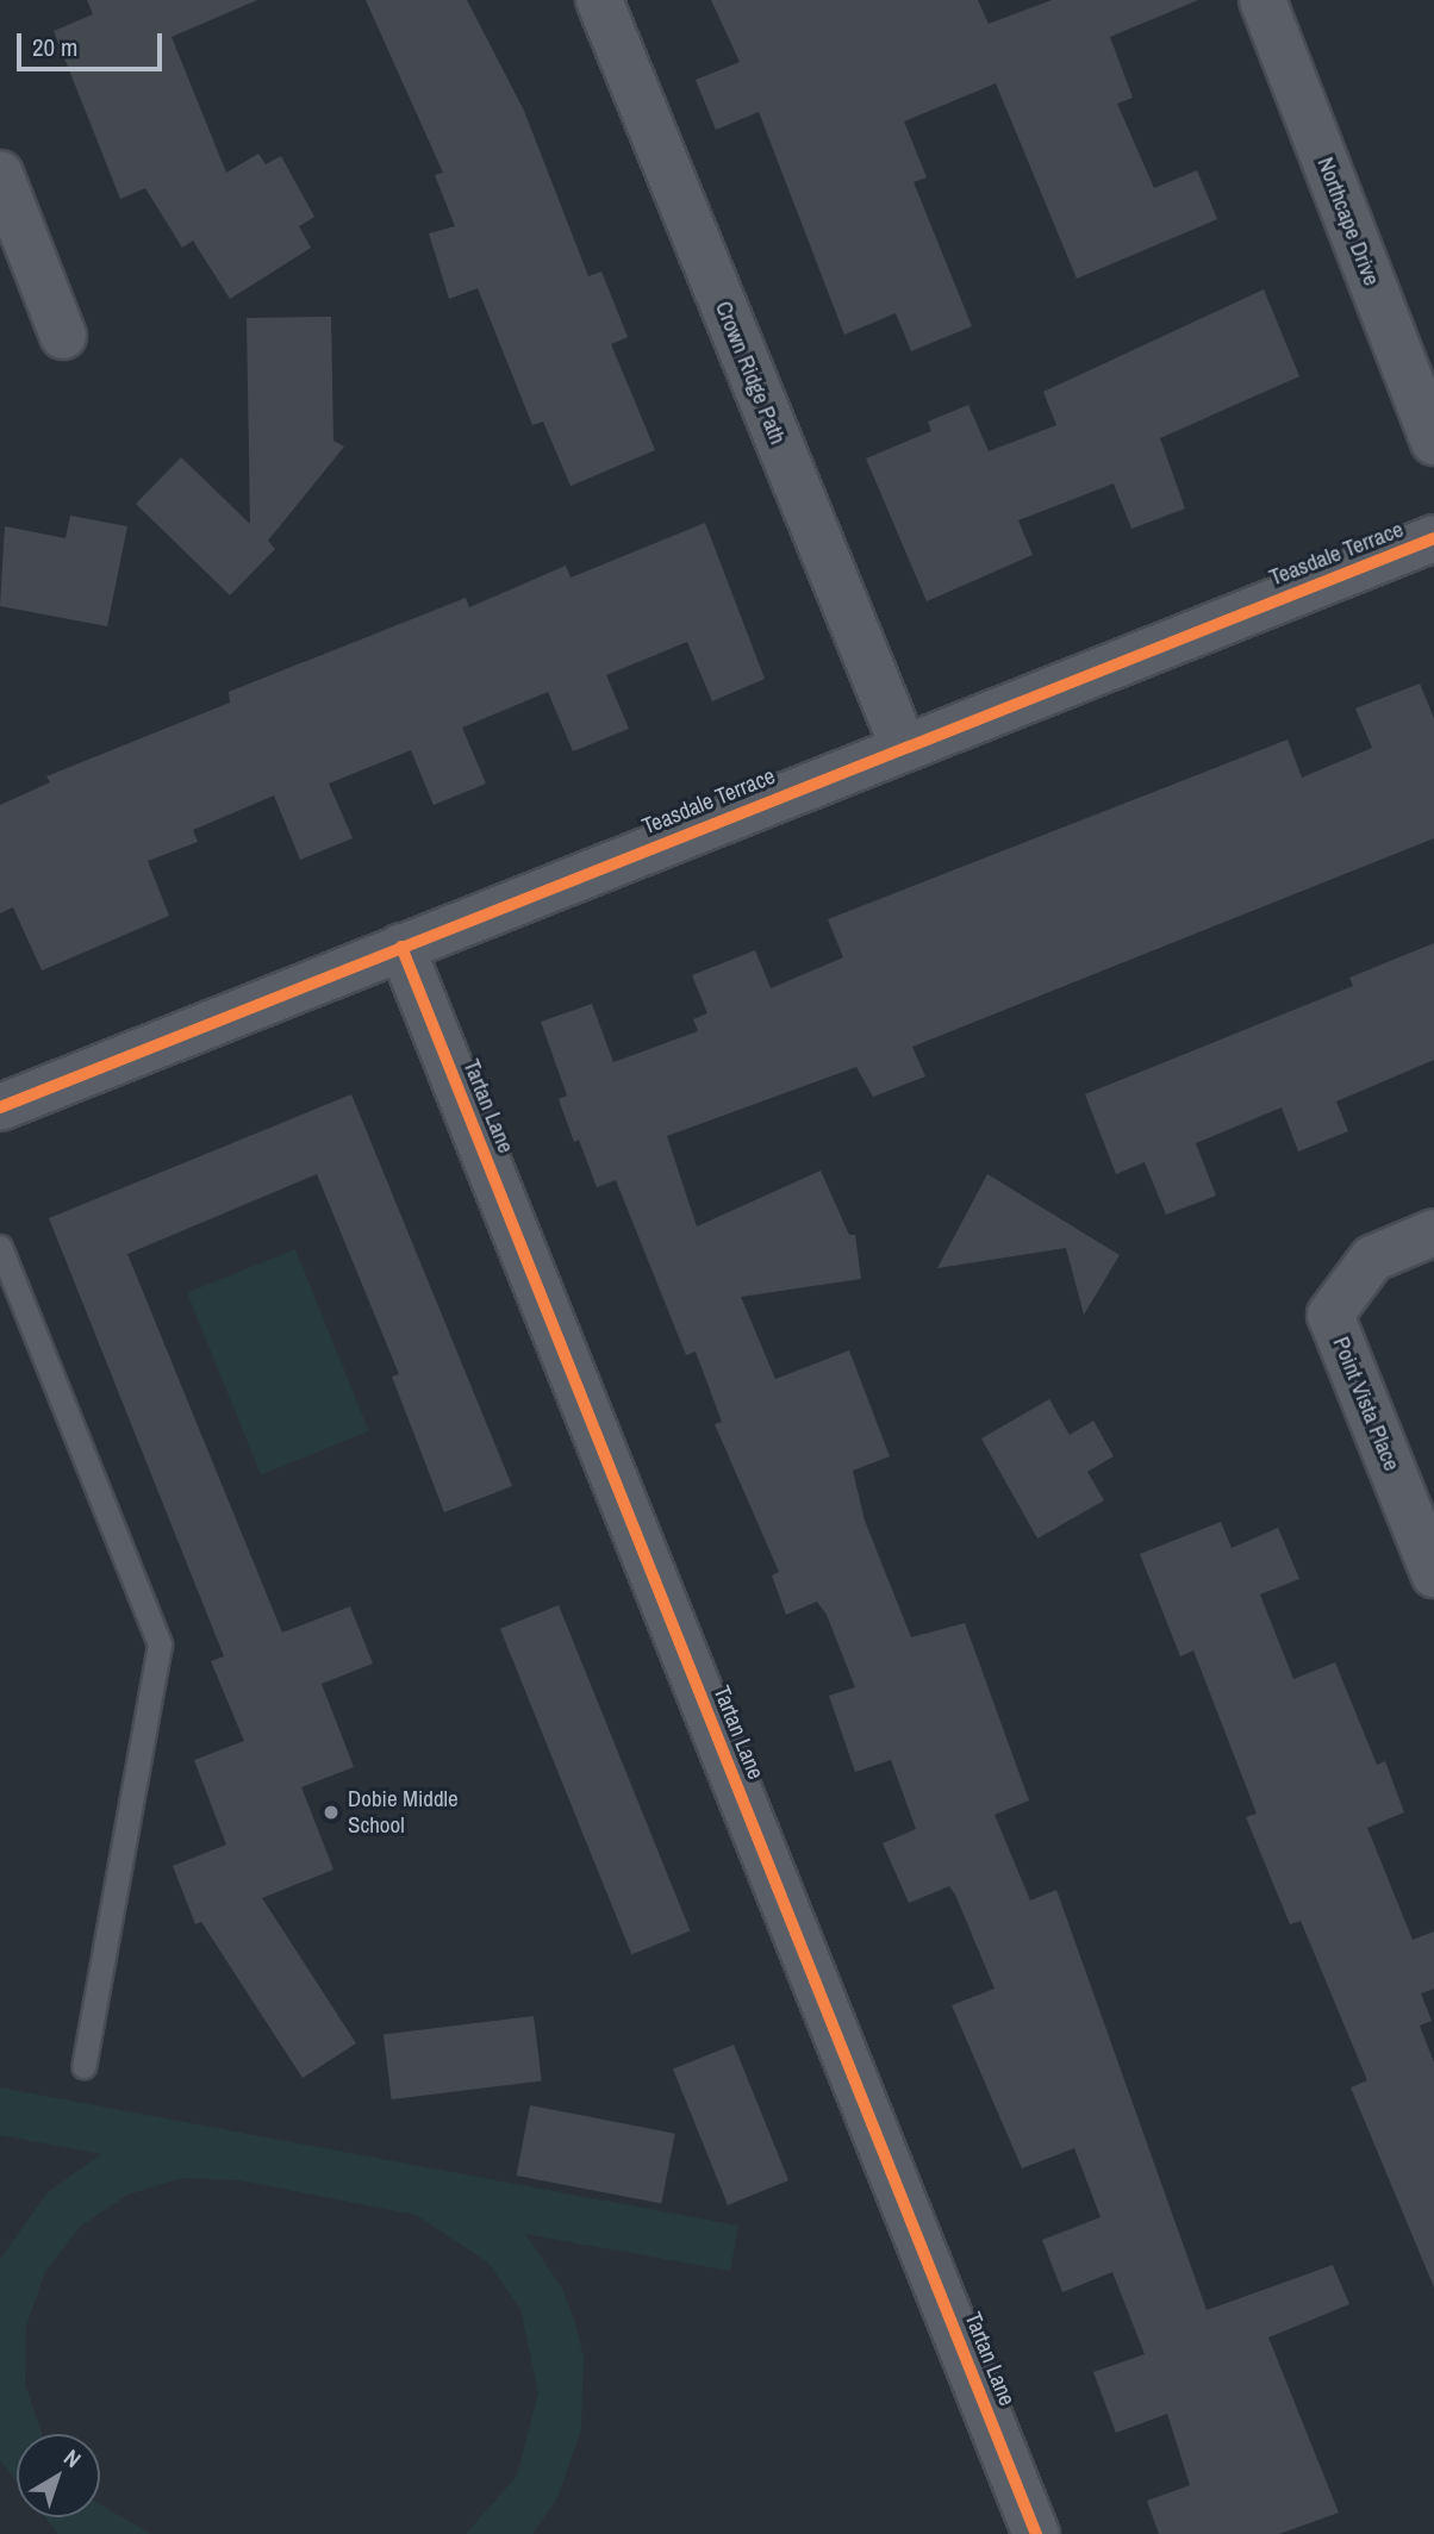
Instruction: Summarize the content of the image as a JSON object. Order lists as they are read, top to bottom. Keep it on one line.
{"streets":{"street":["Northcape Drive","Crown Ridge Path","Teasdale Terrace","Tartan Lane","Point Vista Place"]},"crossings":[["Crown Ridge Path","Teasdale Terrace"],["Teasdale Terrace","Tartan Lane"]],"places":["Dobie Middle School"],"scale_bar":"20 m","north":"top right"}
